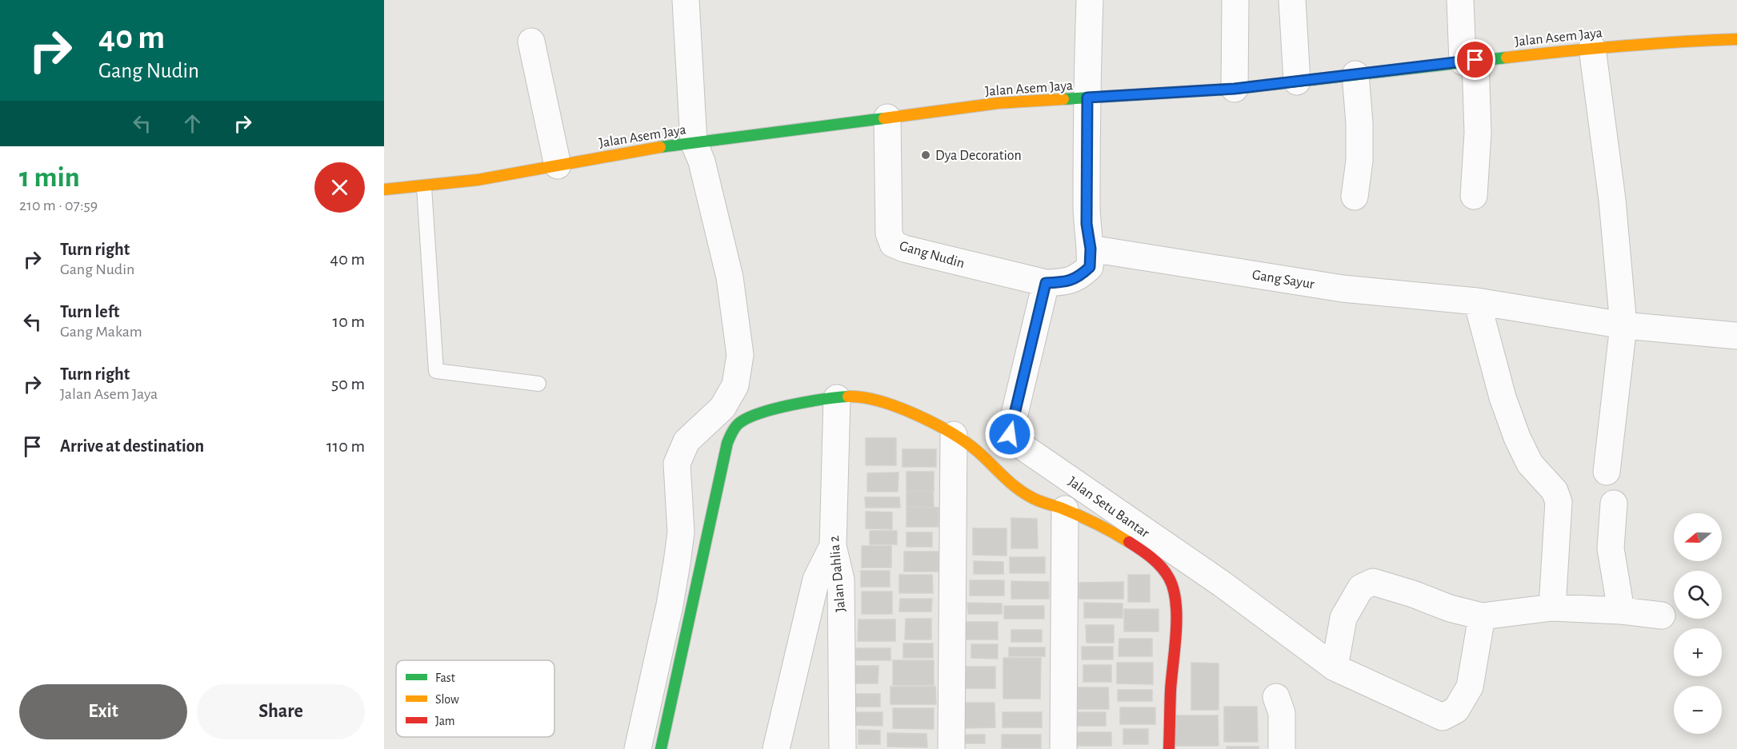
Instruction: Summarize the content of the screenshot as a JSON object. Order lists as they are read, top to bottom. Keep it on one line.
{"streets":{"main road":["Jalan Asem Jaya"],"street":["Gang Nudin","Gang Sayur","Jalan Setu Bantar","Jalan Dahlia 2"]},"crossings":[["Jalan Asem Jaya","Gang Nudin"],["Gang Nudin","Gang Sayur"],["Gang Nudin","Jalan Setu Bantar"]],"places":["Dya Decoration"],"legend":["Fast","Slow","Jam"],"north":"left","page":{"turn":["40 m","Gang Nudin"],"heading":["1 min","210 m · 07:59"],"list":[{"name":"Turn right","note":"Gang Nudin","value":"40 m"},{"name":"Turn left","note":"Gang Makam","value":"10 m"},{"name":"Turn right","note":"Jalan Asem Jaya","value":"50 m"},{"name":"Arrive at destination","value":"110 m"}],"map_buttons":["+","−"],"buttons":["Exit","Share"]}}
